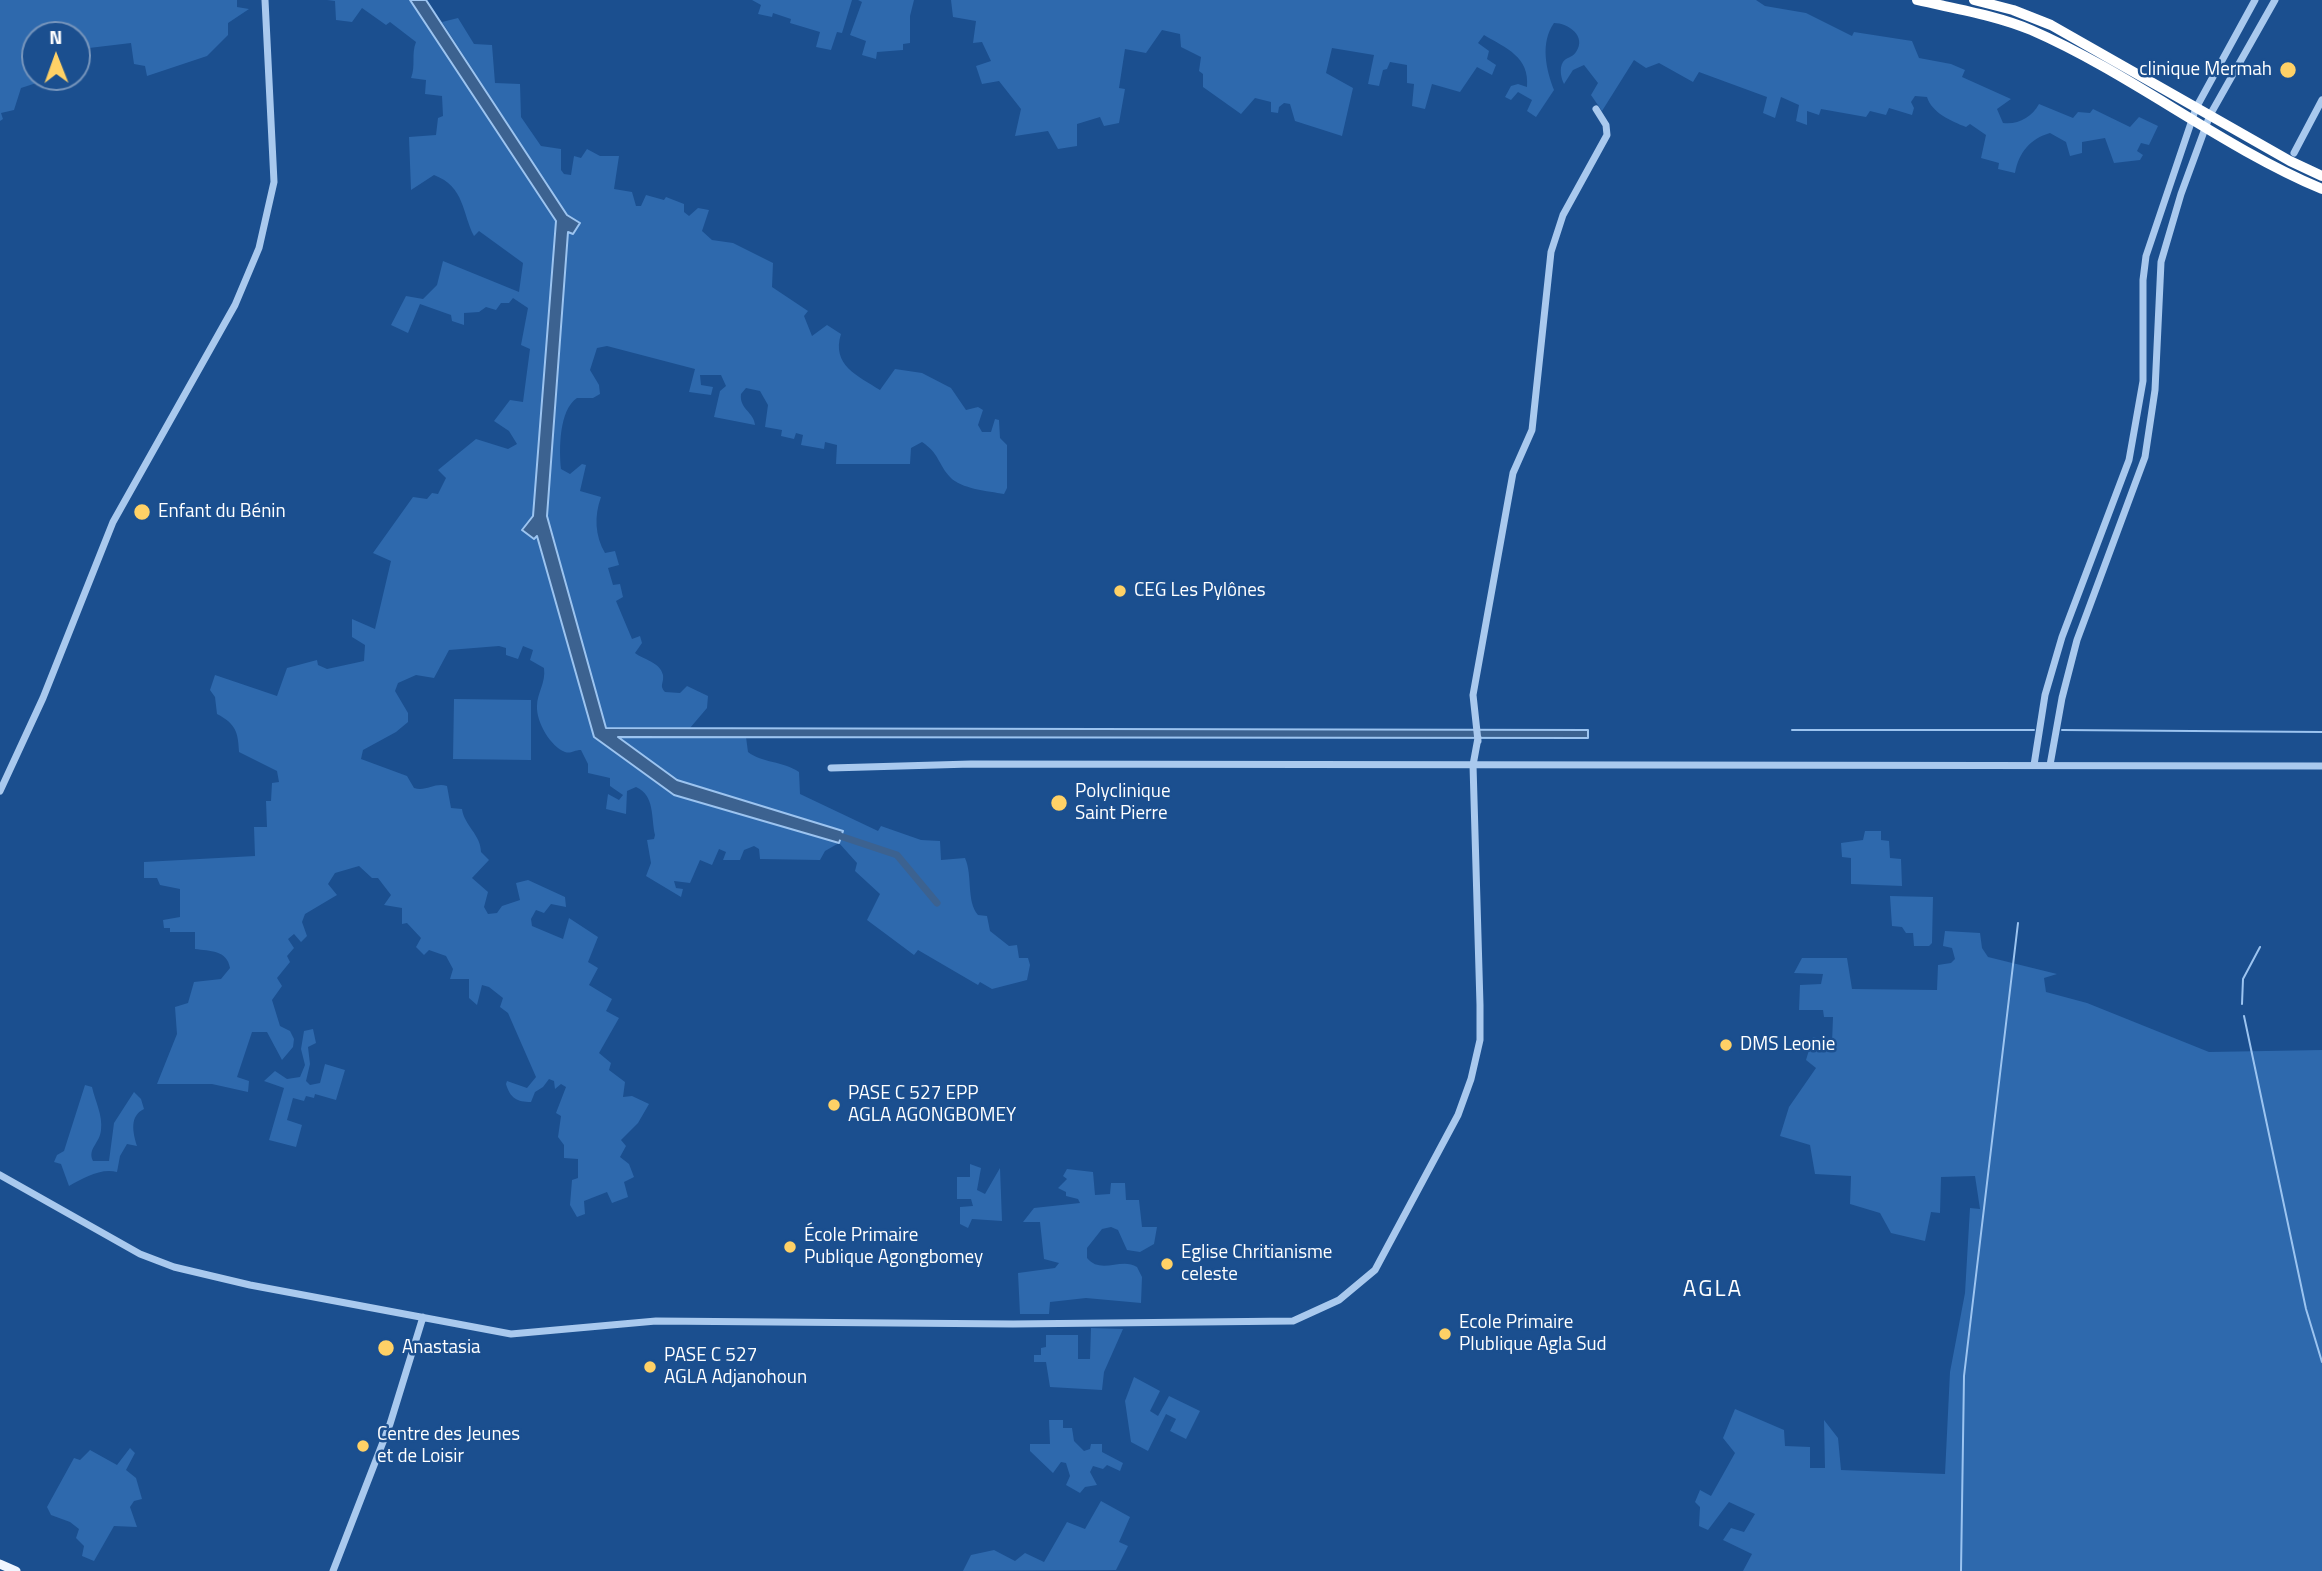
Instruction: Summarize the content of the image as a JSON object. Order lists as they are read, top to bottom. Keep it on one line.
{"districts":["AGLA"],"places":["clinique Mermah","Enfant du Bénin","CEG Les Pylônes","Polyclinique Saint Pierre","DMS Leonie","PASE C 527 EPP AGLA AGONGBOMEY","École Primaire Publique Agongbomey","Eglise Chritianisme celeste","Ecole Primaire Plublique Agla Sud","Anastasia","PASE C 527 AGLA Adjanohoun","Centre des Jeunes et de Loisir"],"north":"top"}
